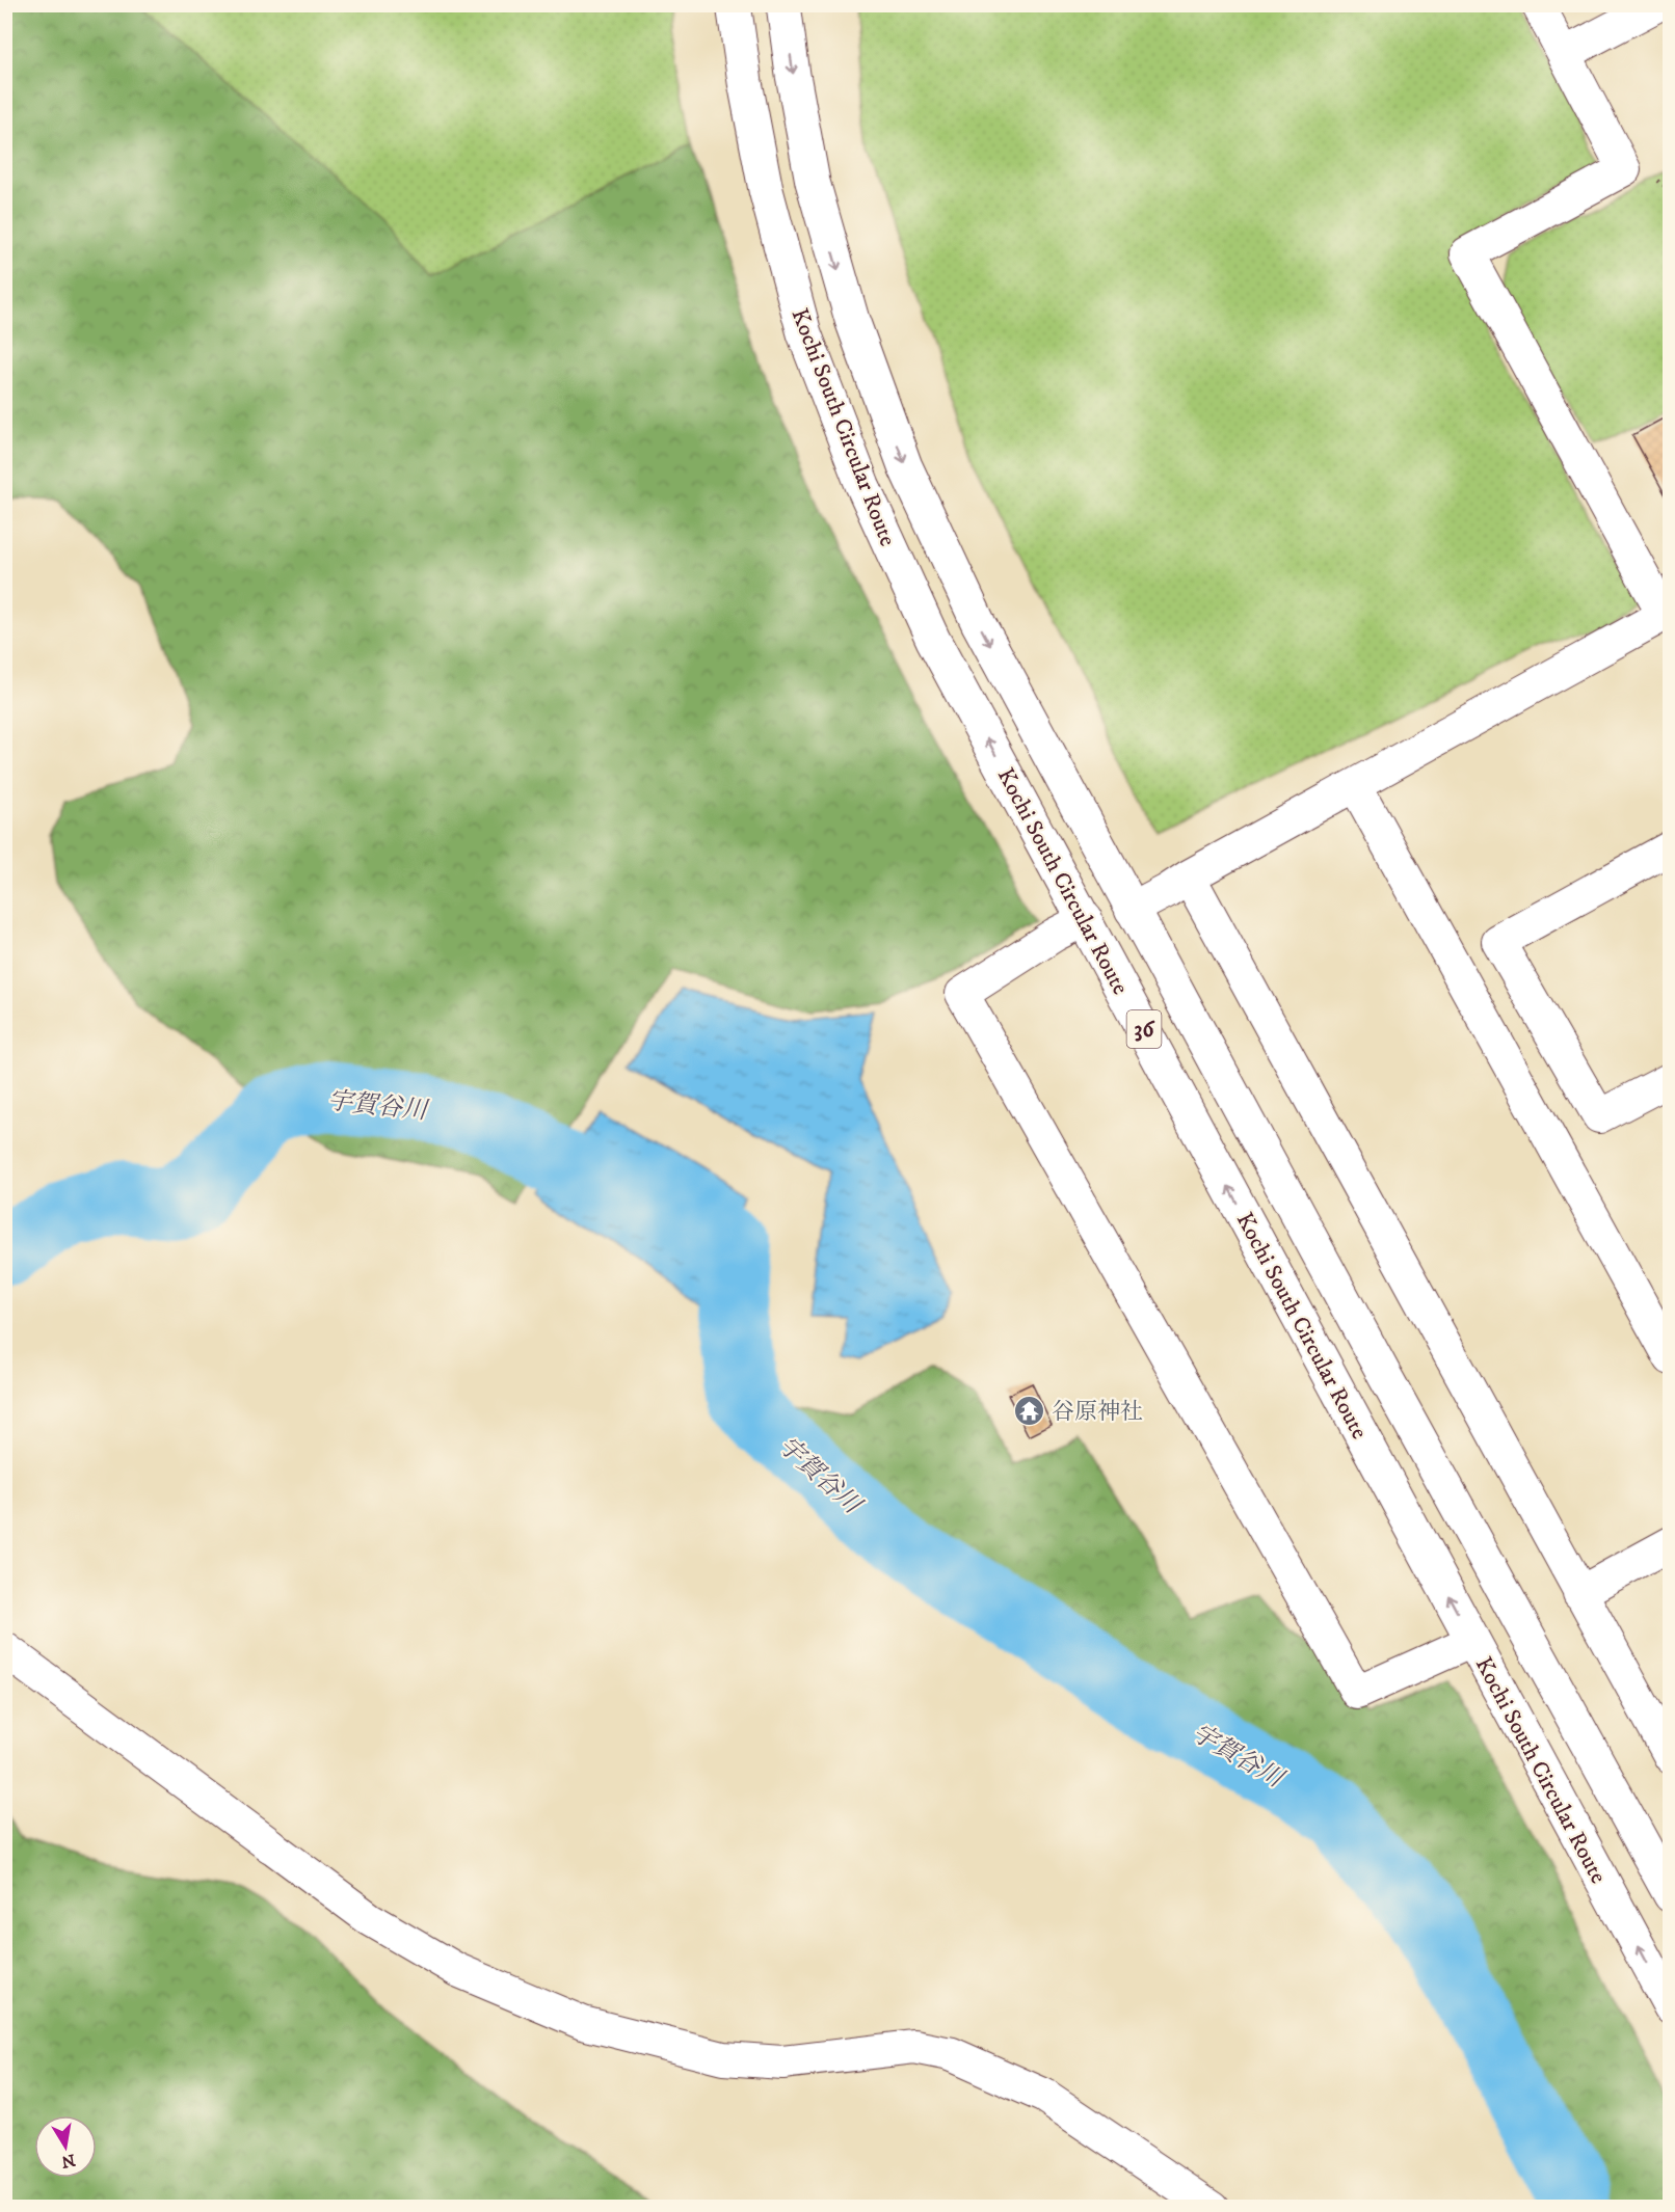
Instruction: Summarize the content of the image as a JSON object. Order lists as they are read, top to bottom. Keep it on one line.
{"streets":{"main road":["Kochi South Circular Route","36"]},"water":["宇賀谷川"],"places":{"temple":["谷原神社"]},"north":"bottom"}
